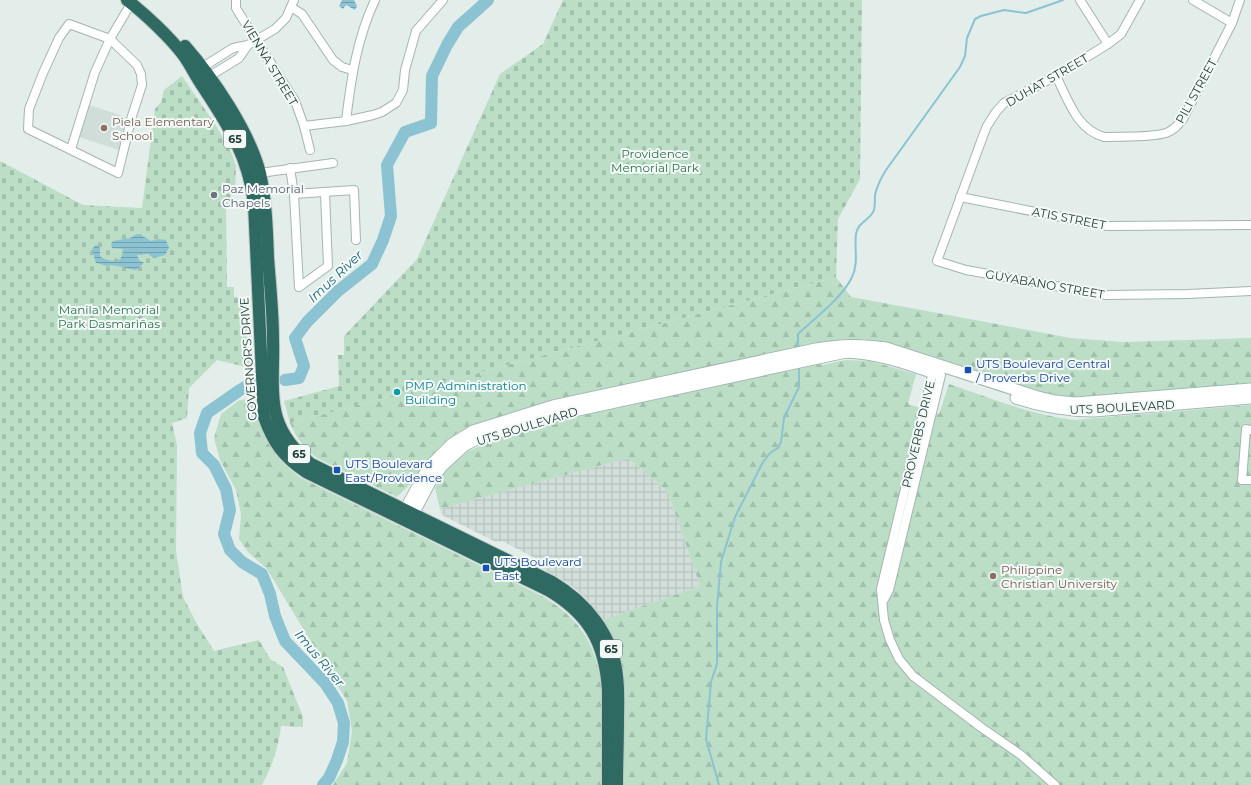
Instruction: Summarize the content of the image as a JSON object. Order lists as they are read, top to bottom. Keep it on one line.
{"streets":{"highway":["65","GOVERNOR'S DRIVE"],"main road":["UTS BOULEVARD"],"street":["VIENNA STREET","DUHAT STREET","PILI STREET","ATIS STREET","GUYABANO STREET","PROVERBS DRIVE"]},"crossings":[["DUHAT STREET","PILI STREET"],["DUHAT STREET","ATIS STREET"],["DUHAT STREET","GUYABANO STREET"],["GOVERNOR'S DRIVE","UTS BOULEVARD"],["UTS BOULEVARD","PROVERBS DRIVE"]],"water":["Imus River"],"parks":["Providence Memorial Park","Manila Memorial Park Dasmariñas"],"places":{"other":["Piela Elementary School","Paz Memorial Chapels","PMP Administration Building","Philippine Christian University"],"transit":["UTS Boulevard Central / Proverbs Drive","UTS Boulevard East/Providence","UTS Boulevard East"]}}
